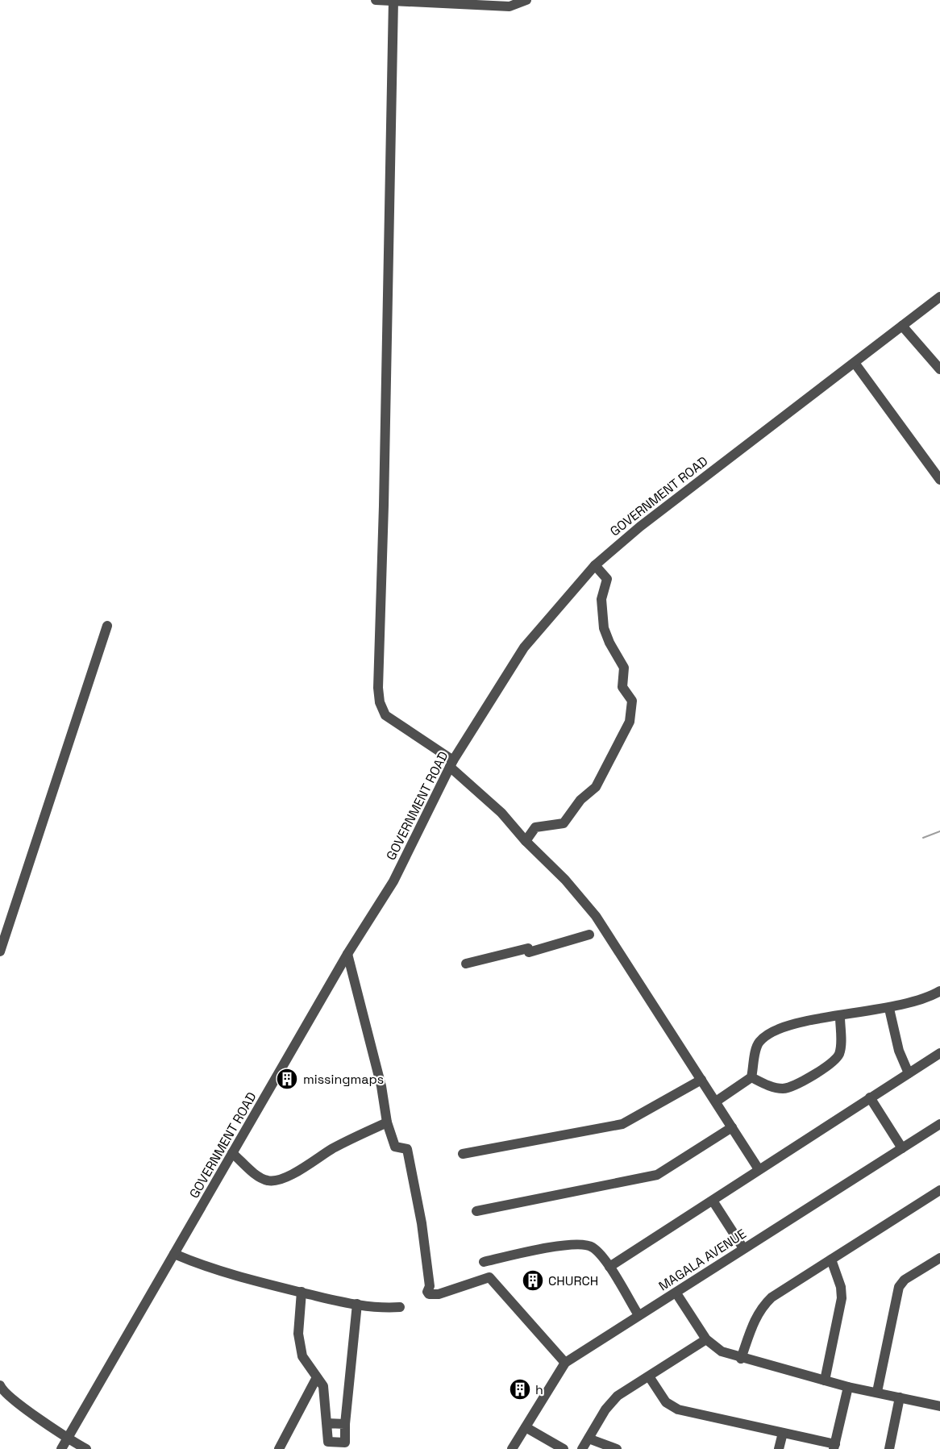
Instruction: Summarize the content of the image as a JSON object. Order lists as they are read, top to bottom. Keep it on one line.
{"streets":{"street":["GOVERNMENT ROAD","MAGALA AVENUE"]},"places":{"building":["missingmaps","CHURCH","h"]}}
